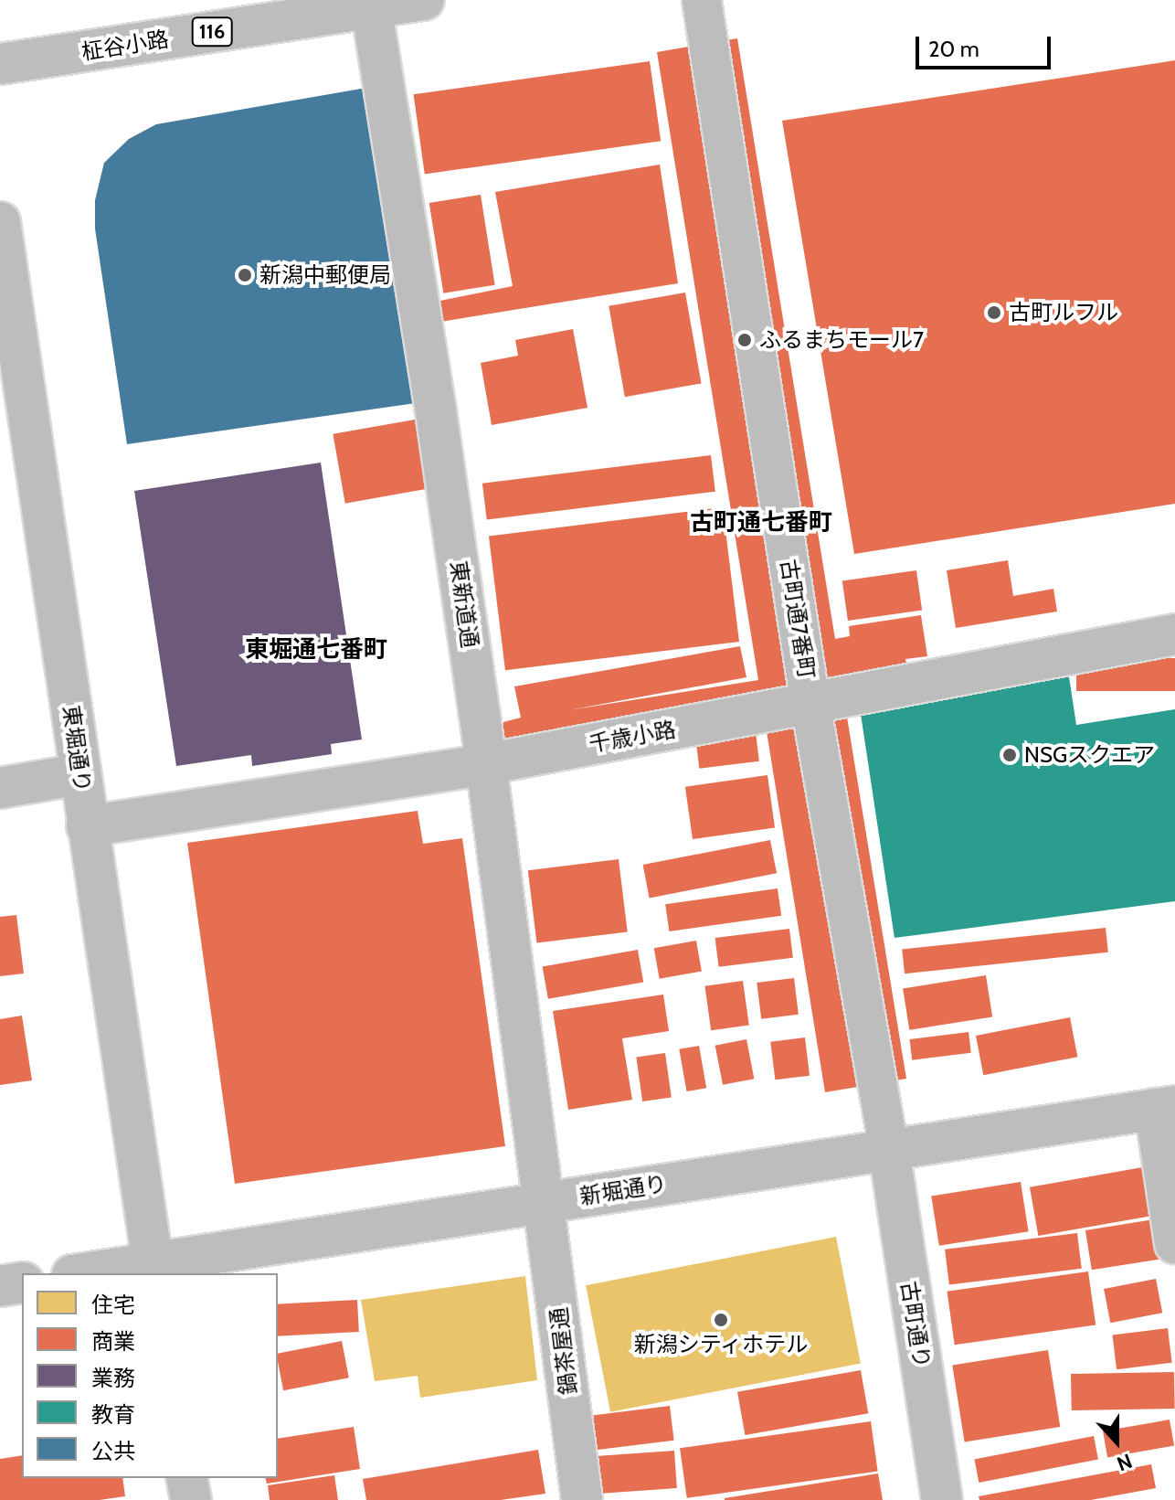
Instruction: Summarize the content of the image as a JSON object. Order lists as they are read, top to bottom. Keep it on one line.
{"streets":{"main road":["116","柾谷小路","東新道通","千歳小路","東堀通り","新堀通り","古町通り","鍋茶屋通"],"street":["古町通7番町"]},"crossings":[["柾谷小路","東新道通"],["東新道通","千歳小路"],["東新道通","新堀通り"],["東新道通","鍋茶屋通"],["古町通7番町","千歳小路"],["古町通7番町","新堀通り"],["古町通7番町","古町通り"],["千歳小路","東堀通り"],["東堀通り","新堀通り"],["新堀通り","古町通り"],["新堀通り","鍋茶屋通"]],"districts":["古町通七番町","東堀通七番町"],"places":["新潟中郵便局","古町ルフル","ふるまちモール7","NSGスクエア","新潟シティホテル"],"legend":["住宅","商業","業務","教育","公共"],"scale_bar":"20 m","north":"bottom"}
